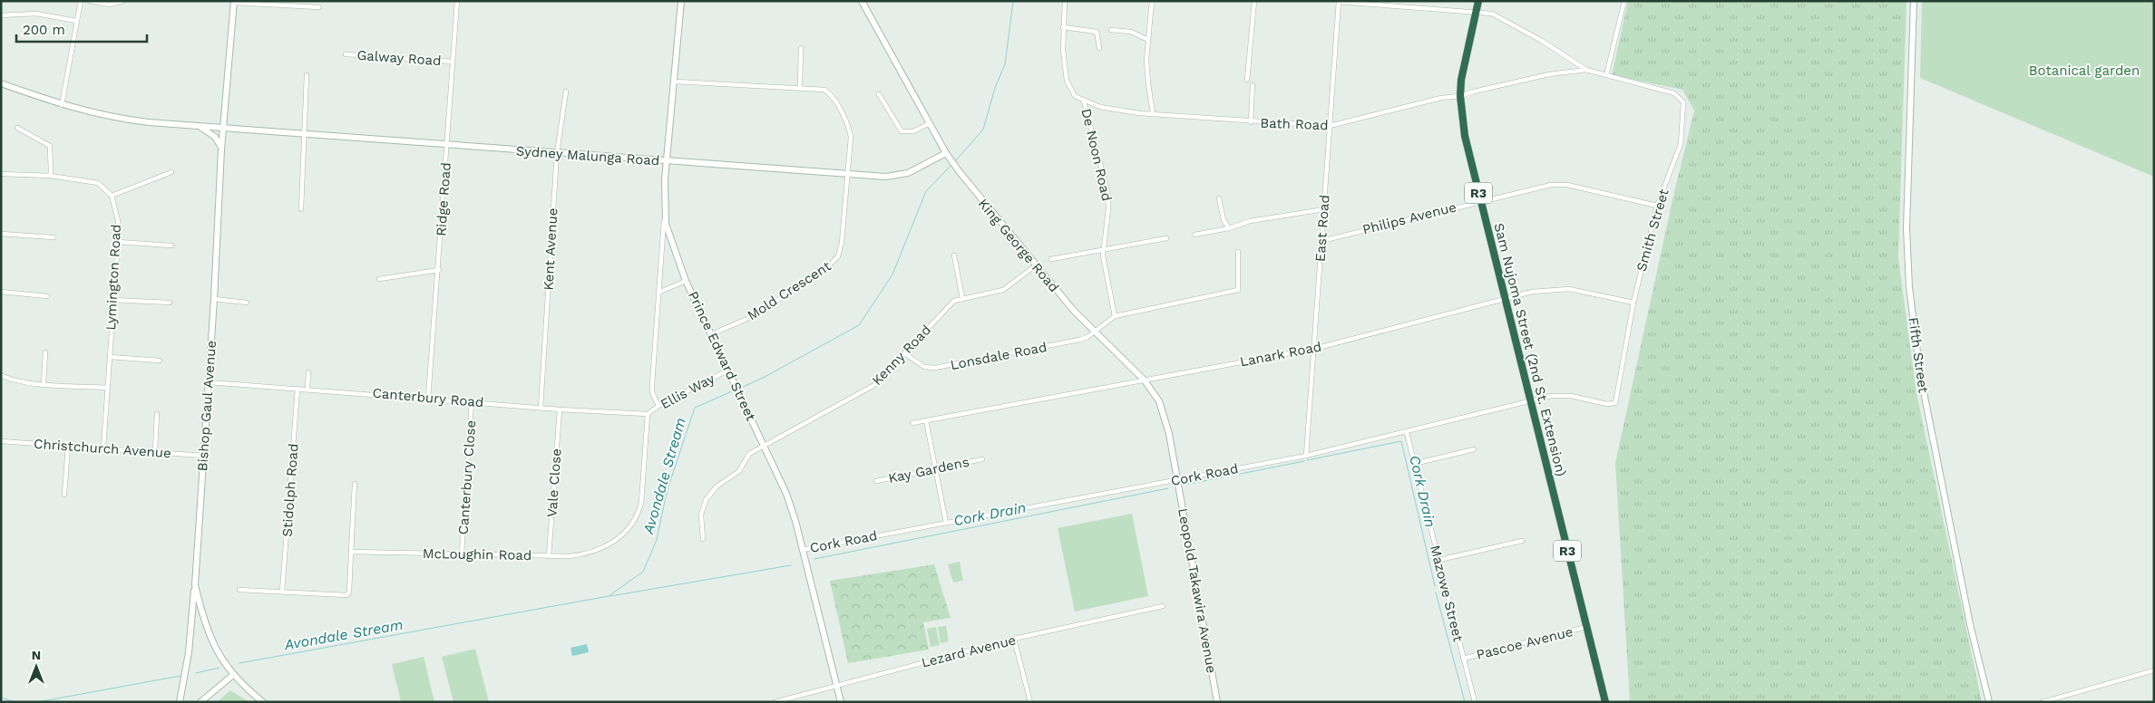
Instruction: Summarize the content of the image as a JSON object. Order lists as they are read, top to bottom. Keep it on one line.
{"streets":{"highway":["R3","Sam Nujoma Street (2nd St. Extension)"],"main road":["Sydney Malunga Road","King George Road","Fifth Street","Prince Edward Street","Bishop Gaul Avenue","Leopold Takawira Avenue"],"street":["Galway Road","Bath Road","De Noon Road","Ridge Road","Philips Avenue","East Road","Smith Street","Kent Avenue","Lymington Road","Mold Crescent","Lanark Road","Kenny Road","Lonsdale Road","Ellis Way","Canterbury Road","Christchurch Avenue","Kay Gardens","Cork Road","Canterbury Close","Vale Close","Stidolph Road","McLoughin Road","Mazowe Street","Pascoe Avenue","Lezard Avenue"]},"crossings":[["Galway Road","Ridge Road"],["Bath Road","De Noon Road"],["Bath Road","East Road"],["Bath Road","Smith Street"],["Bath Road","Sam Nujoma Street (2nd St. Extension)"],["De Noon Road","Lonsdale Road"],["Sydney Malunga Road","Ridge Road"],["Sydney Malunga Road","King George Road"],["Sydney Malunga Road","Kent Avenue"],["Sydney Malunga Road","Mold Crescent"],["Sydney Malunga Road","Prince Edward Street"],["Sydney Malunga Road","Bishop Gaul Avenue"],["Ridge Road","Canterbury Road"],["Philips Avenue","East Road"],["Philips Avenue","Smith Street"],["Philips Avenue","Sam Nujoma Street (2nd St. Extension)"],["East Road","Lanark Road"],["East Road","Cork Road"],["Smith Street","Lanark Road"],["Smith Street","Cork Road"],["King George Road","Lanark Road"],["King George Road","Kenny Road"],["King George Road","Lonsdale Road"],["King George Road","Cork Road"],["King George Road","Leopold Takawira Avenue"],["Kent Avenue","Canterbury Road"],["Lymington Road","Christchurch Avenue"],["Mold Crescent","Prince Edward Street"],["Sam Nujoma Street (2nd St. Extension)","Lanark Road"],["Sam Nujoma Street (2nd St. Extension)","Cork Road"],["Sam Nujoma Street (2nd St. Extension)","Pascoe Avenue"],["Kenny Road","Prince Edward Street"],["Kenny Road","Lonsdale Road"],["Prince Edward Street","Ellis Way"],["Prince Edward Street","Cork Road"],["Prince Edward Street","Lezard Avenue"],["Ellis Way","Canterbury Road"],["Ellis Way","McLoughin Road"],["Canterbury Road","Bishop Gaul Avenue"],["Canterbury Road","Canterbury Close"],["Canterbury Road","Vale Close"],["Canterbury Road","Stidolph Road"],["Canterbury Road","McLoughin Road"],["Bishop Gaul Avenue","Christchurch Avenue"],["Cork Road","Leopold Takawira Avenue"],["Cork Road","Mazowe Street"],["Canterbury Close","McLoughin Road"],["Vale Close","McLoughin Road"],["Mazowe Street","Pascoe Avenue"]],"water":["Avondale Stream","Cork Drain"],"parks":["Botanical garden"],"scale_bar":"200 m","north":"top"}
